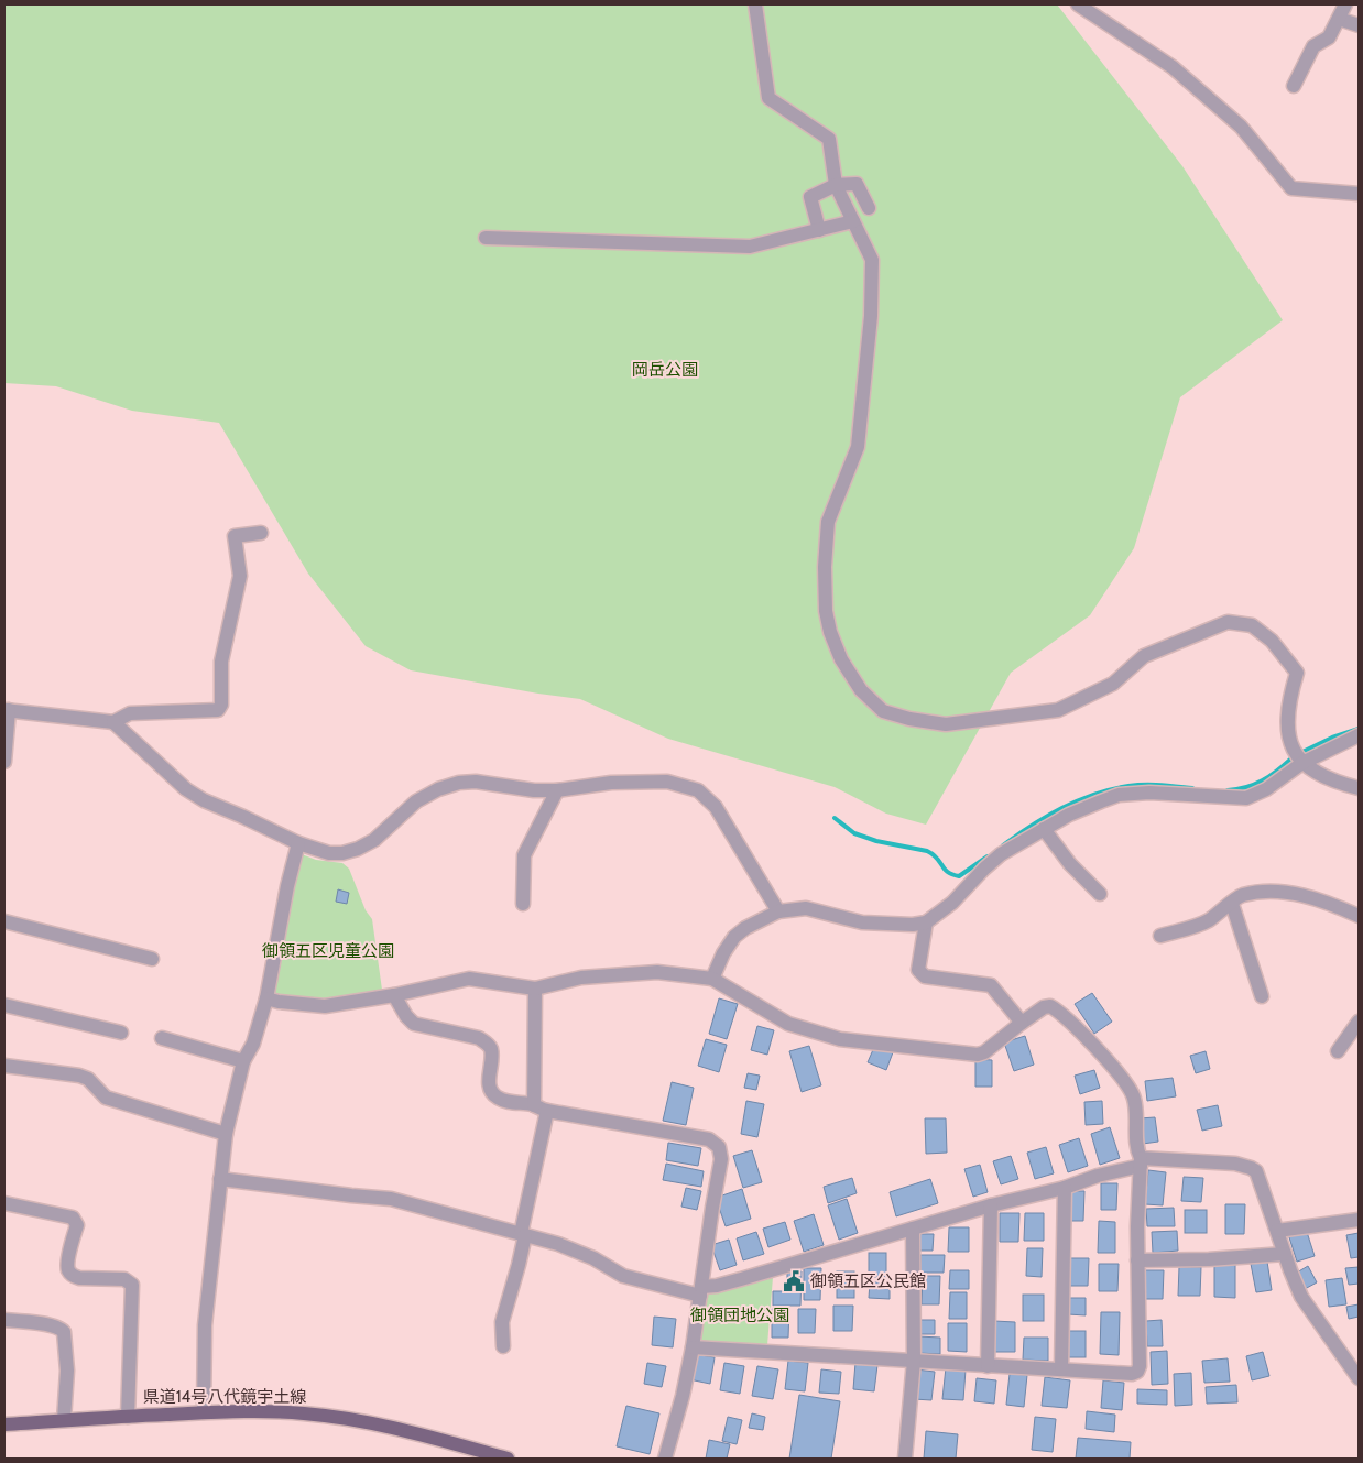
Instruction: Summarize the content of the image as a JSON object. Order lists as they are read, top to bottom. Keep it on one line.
{"streets":{"main road":["県道14号八代鏡宇土線"]},"parks":["岡岳公園","御領五区児童公園","御領団地公園"],"places":{"public building":["御領五区公民館"]}}
